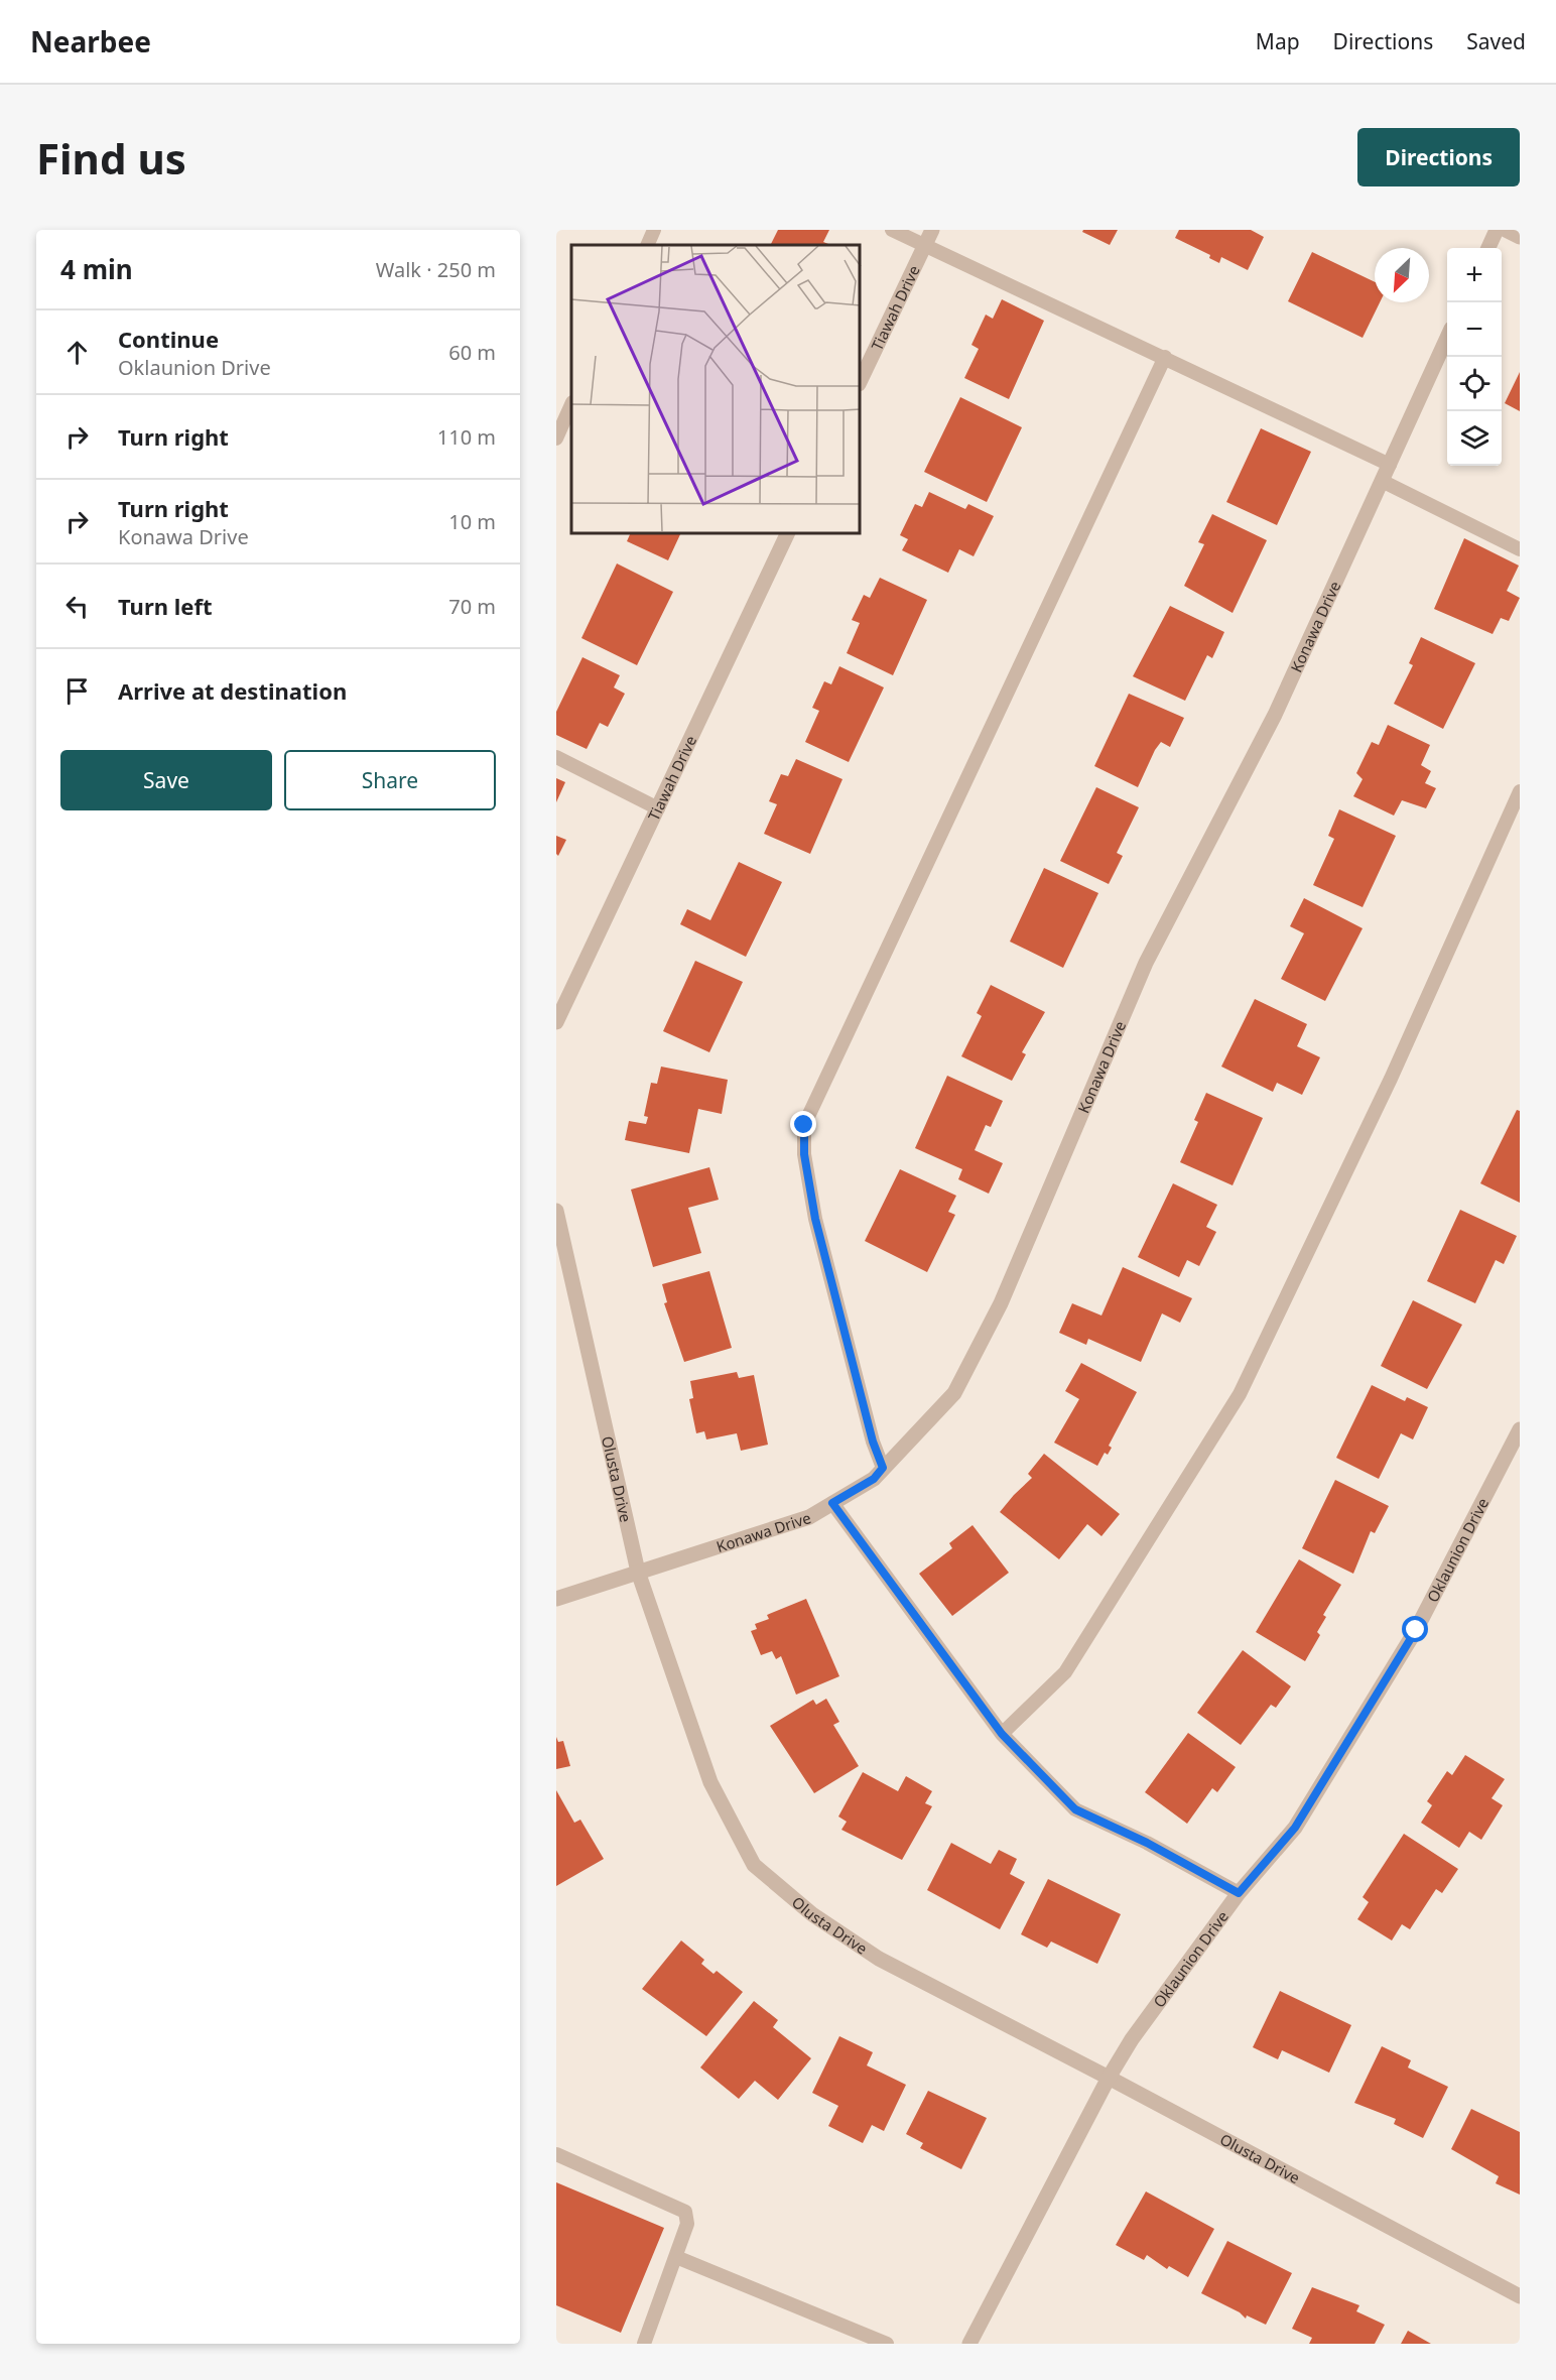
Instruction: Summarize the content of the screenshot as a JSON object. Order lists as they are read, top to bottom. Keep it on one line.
{"streets":{"street":["Tiawah Drive","Konawa Drive","Olusta Drive","Oklaunion Drive"]},"crossings":[["Konawa Drive","Olusta Drive"],["Olusta Drive","Oklaunion Drive"]],"north":"bottom left","page":{"header":"Nearbee","nav":["Map","Directions","Saved"],"buttons":["Directions",["Save","Share"]],"title":"Find us","heading":["4 min","Walk · 250 m"],"map_buttons":["+","−"],"list":[["Continue","Oklaunion Drive","60 m"],["Turn right","110 m"],["Turn right","Konawa Drive","10 m"],["Turn left","70 m"],"Arrive at destination"]}}
